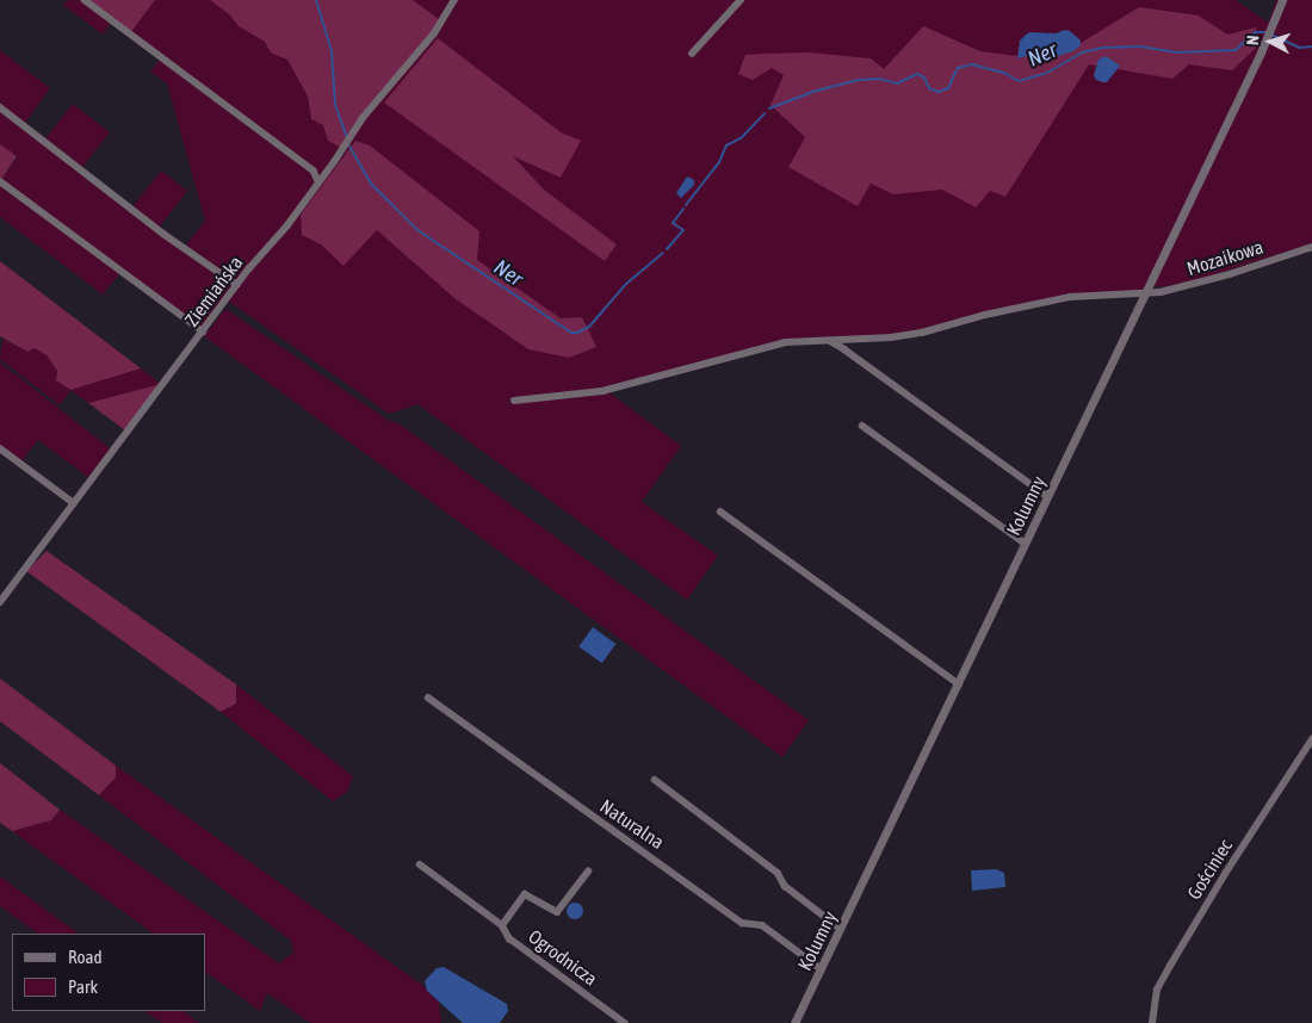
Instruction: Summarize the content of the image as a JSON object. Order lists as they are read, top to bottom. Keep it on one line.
{"streets":{"street":["Mozaikowa","Ziemiańska","Kolumny","Naturalna","Gościniec","Ogrodnicza"]},"crossings":[["Mozaikowa","Kolumny"],["Kolumny","Naturalna"]],"water":["Ner"],"legend":["Road","Park"],"north":"left"}
